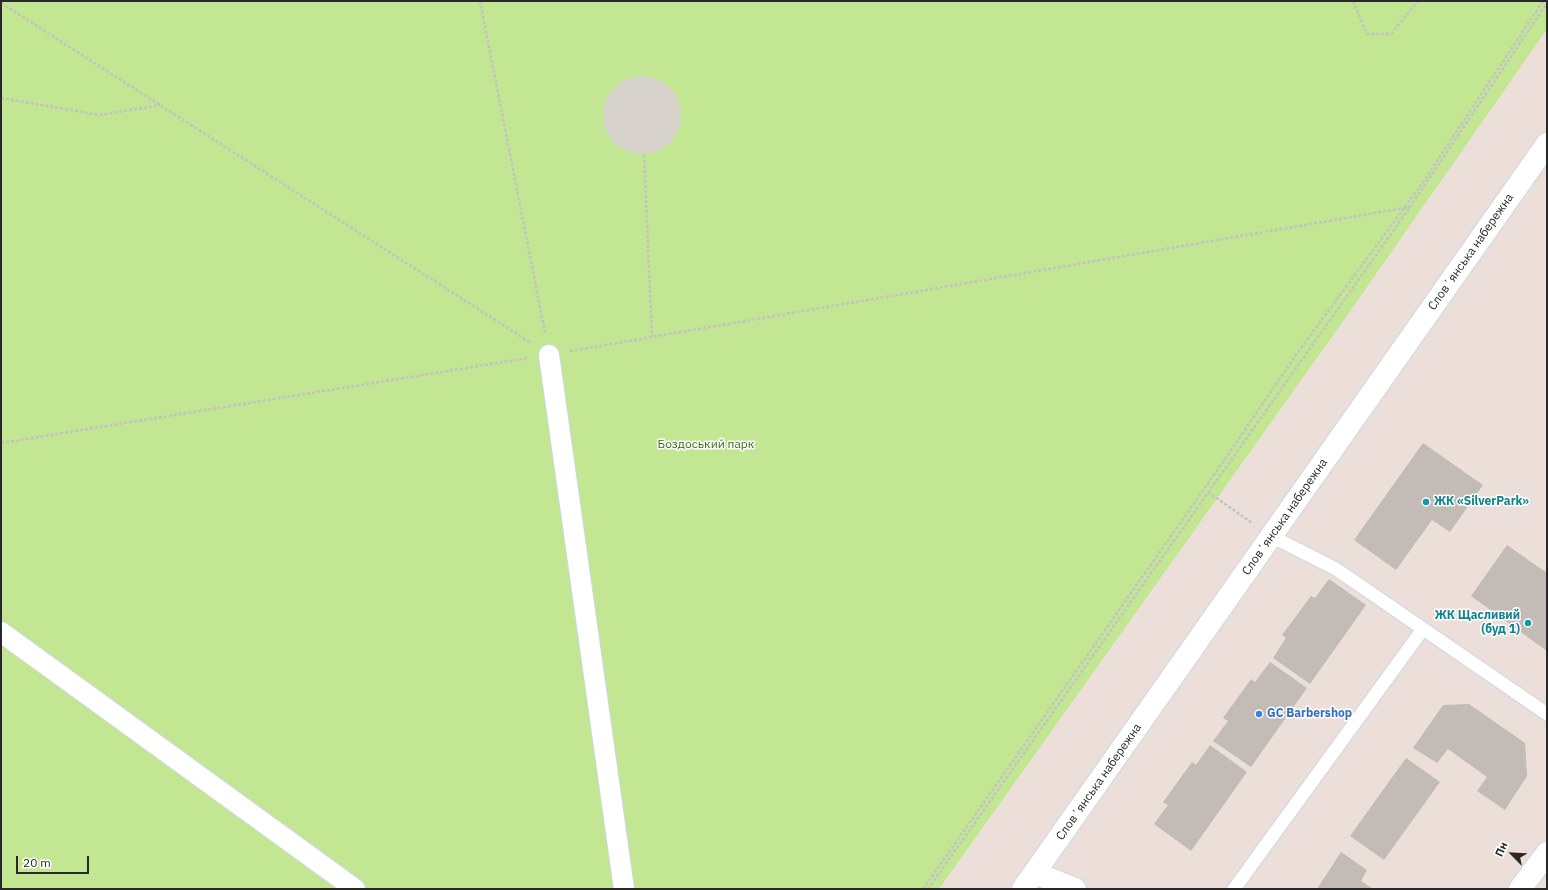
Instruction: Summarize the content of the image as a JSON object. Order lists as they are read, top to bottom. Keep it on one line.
{"streets":{"street":["Словʼянська набережна"]},"parks":["Боздоський парк"],"places":["ЖК «SilverPark»","ЖК Щасливий (буд 1)","GC Barbershop"],"scale_bar":"20 m","north":"top left"}
